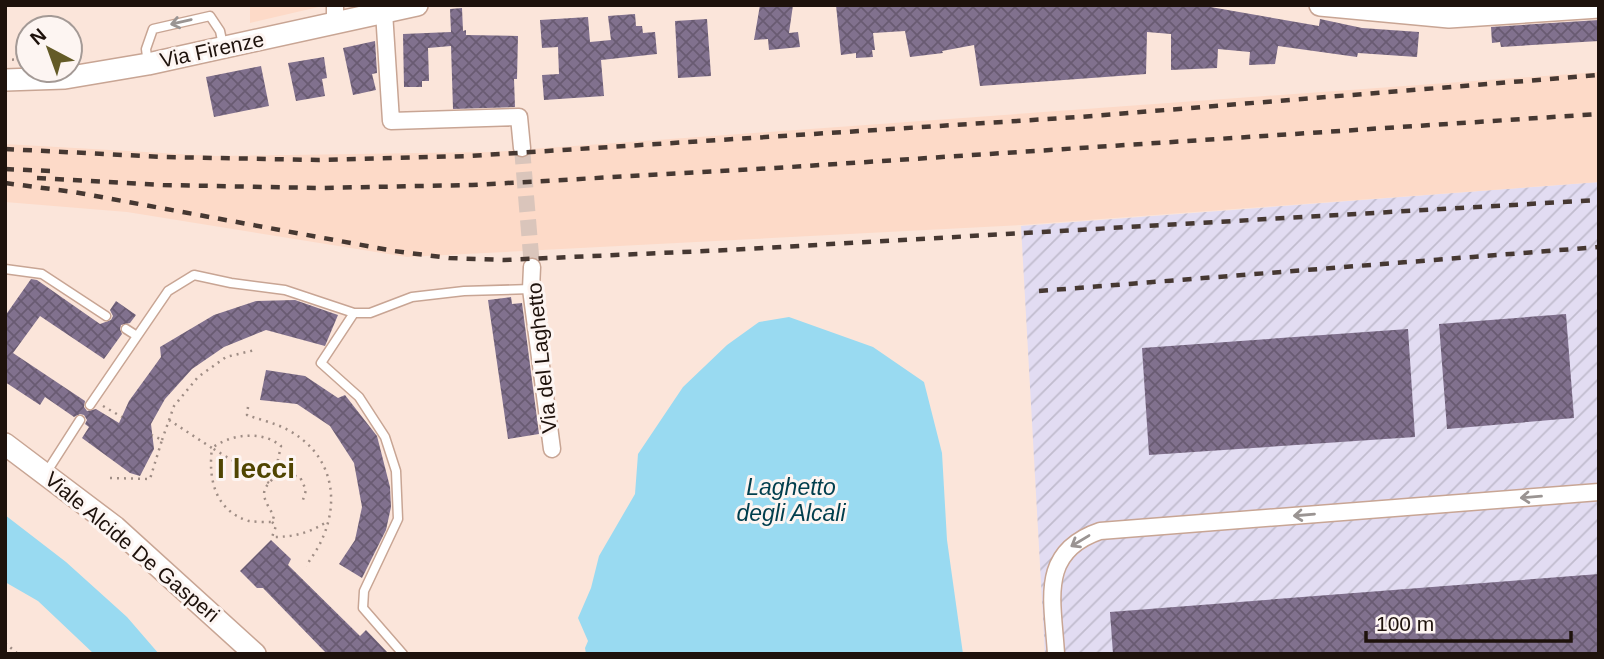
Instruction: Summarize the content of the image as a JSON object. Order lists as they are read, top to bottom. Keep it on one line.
{"streets":{"main road":["Via Firenze","Viale Alcide De Gasperi"],"street":["Via del Laghetto"]},"districts":["I lecci"],"water":["Laghetto degli Alcali"],"scale_bar":"100 m","north":"top left"}
